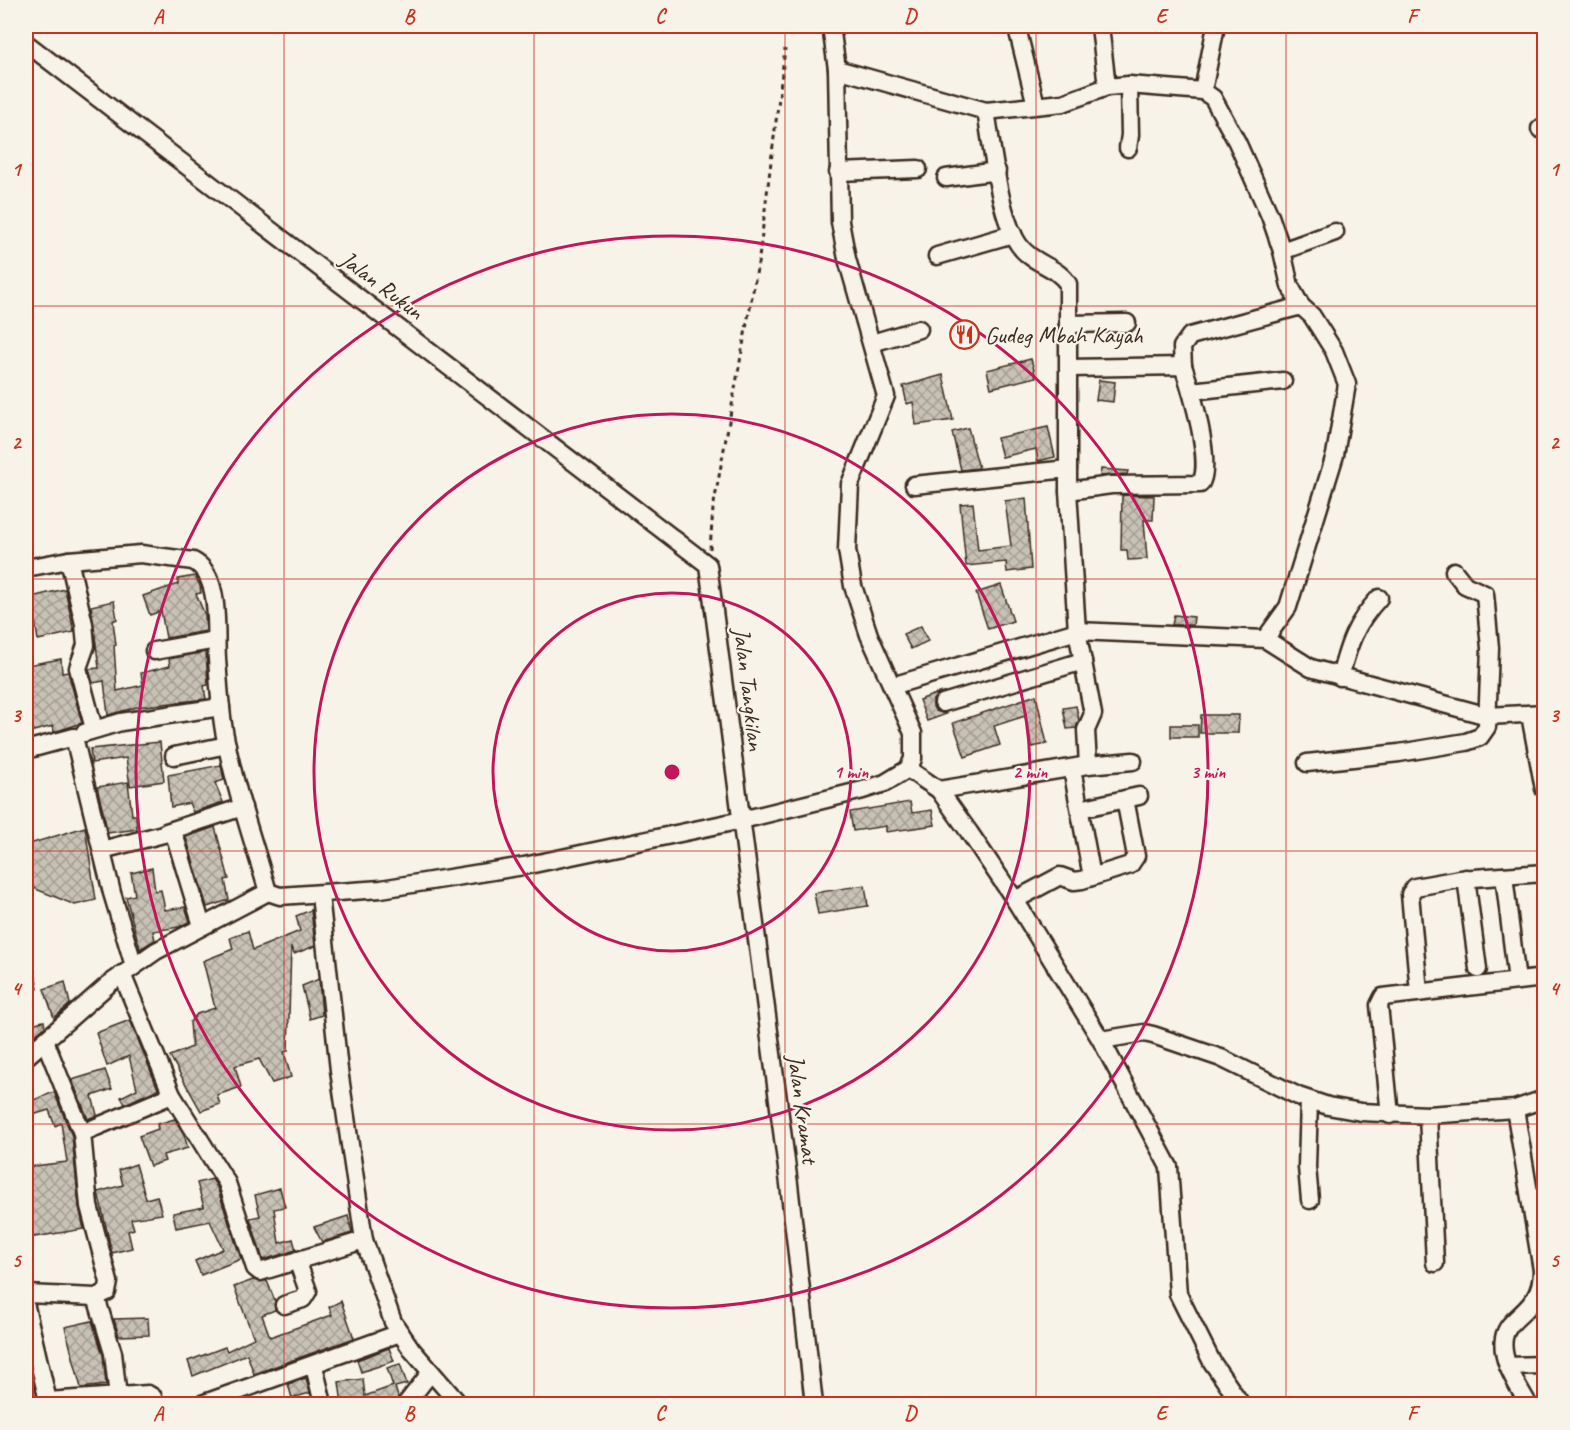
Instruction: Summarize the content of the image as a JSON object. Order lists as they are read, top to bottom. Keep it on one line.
{"streets":{"street":["Jalan Rukun","Jalan Tangkilan","Jalan Kramat"]},"crossings":[["Jalan Rukun","Jalan Tangkilan"],["Jalan Tangkilan","Jalan Kramat"]],"places":{"restaurant":["Gudeg Mbah Kayah"]},"grid":{"columns":["A","B","C","D","E","F"],"rows":["1","2","3","4","5"]},"rings":["1 min","2 min","3 min"]}
